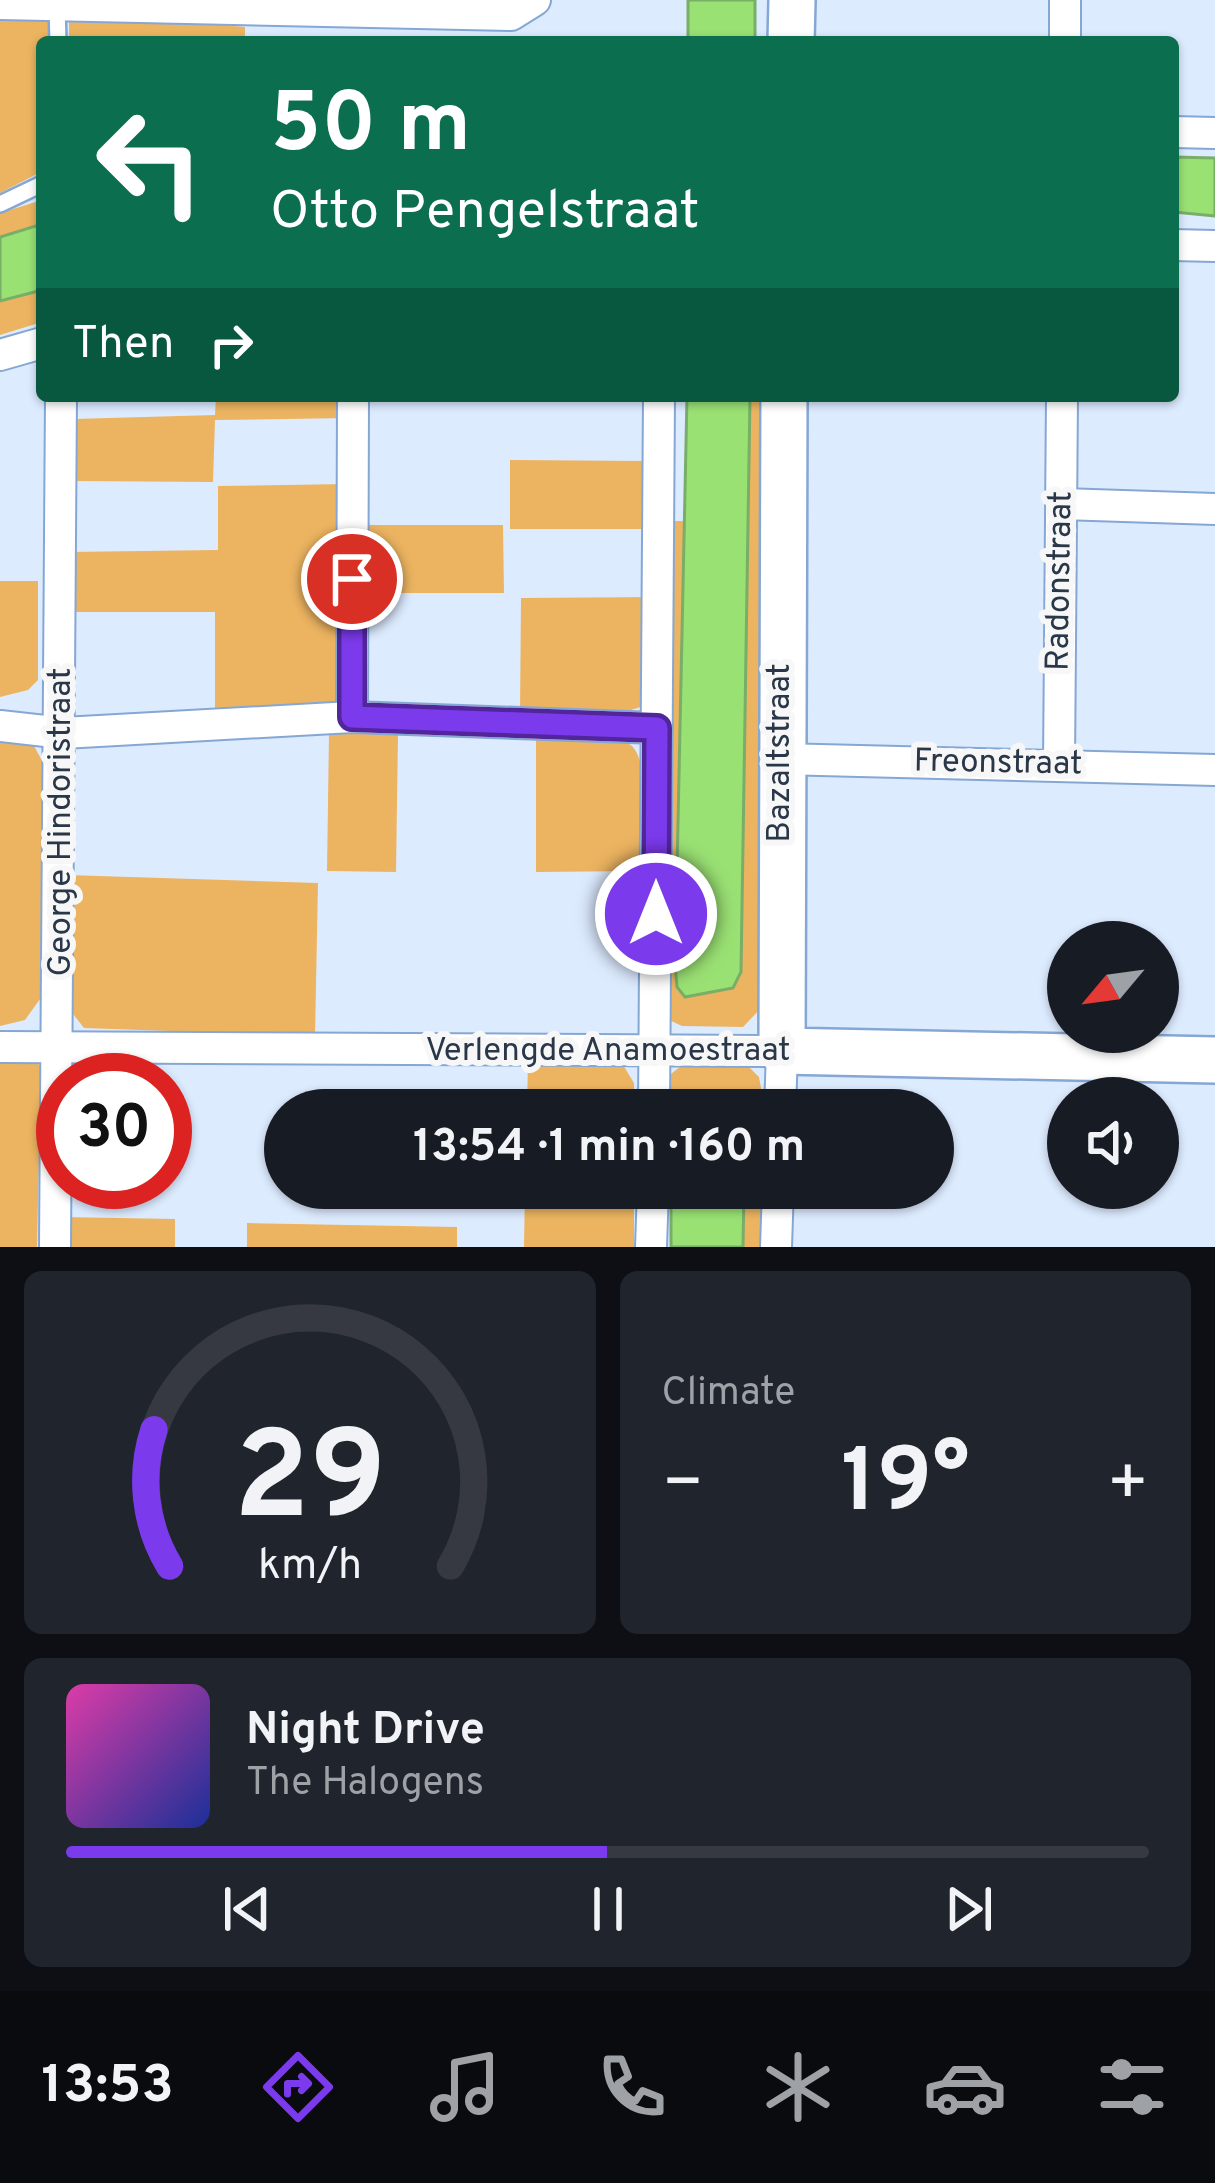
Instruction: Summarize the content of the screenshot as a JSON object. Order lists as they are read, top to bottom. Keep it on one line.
{"streets":{"street":["Radonstraat","Bazaltstraat","Freonstraat","George Hindoristraat","Verlengde Anamoestraat"]},"crossings":[["Radonstraat","Freonstraat"],["Bazaltstraat","Freonstraat"],["Bazaltstraat","Verlengde Anamoestraat"],["George Hindoristraat","Verlengde Anamoestraat"]],"north":"bottom left","page":{"turn":["50 m","Otto Pengelstraat"],"then":"Then","limit":"30","trip":"13:54 · 1 min · 160 m","tile":"Climate","heat":["−","19°","+"],"song":["Night Drive","The Halogens"],"tabs":"13:53","gauge":["29","km/h"]}}
